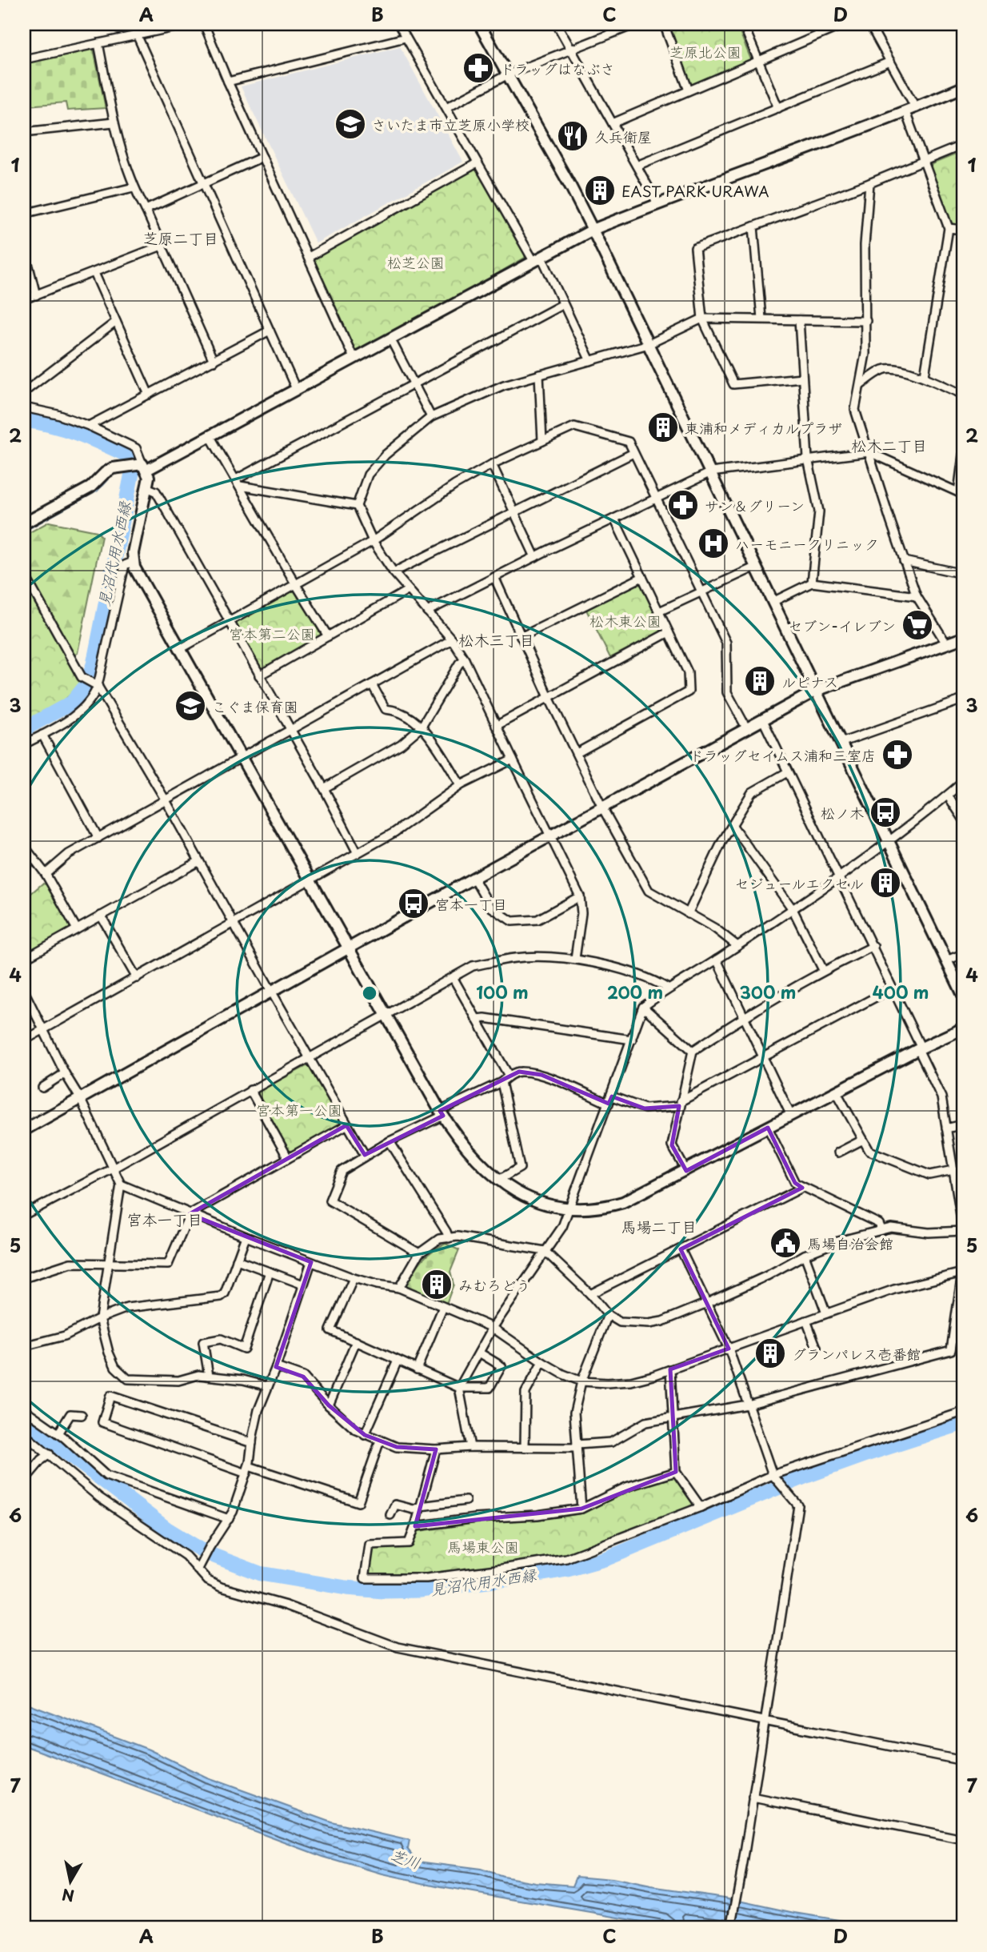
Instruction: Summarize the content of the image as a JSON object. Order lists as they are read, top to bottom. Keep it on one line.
{"districts":["芝原二丁目","松木二丁目","松木三丁目","宮本一丁目","馬場二丁目"],"water":["見沼代用水西縁","芝川"],"parks":["芝原北公園","松芝公園","松木東公園","宮本第二公園","宮本第一公園","馬場東公園"],"places":{"pharmacy":["ドラッグはなぶさ","サン＆グリーン","ドラッグセイムス浦和三室店"],"school or university":["さいたま市立芝原小学校","こぐま保育園"],"restaurant":["久兵衛屋"],"building":["EAST PARK URAWA","東浦和メディカルプラザ","ルピナス","セジュールエクセル","みむろどう","グランパレス壱番館"],"hospital":["ハーモニークリニック"],"supermarket":["セブン-イレブン"],"bus stop":["松ノ木","宮本一丁目"],"public building":["馬場自治会館"]},"north":"bottom","grid":{"columns":["A","B","C","D"],"rows":["1","2","3","4","5","6","7"]},"rings":["100 m","200 m","300 m","400 m"]}
